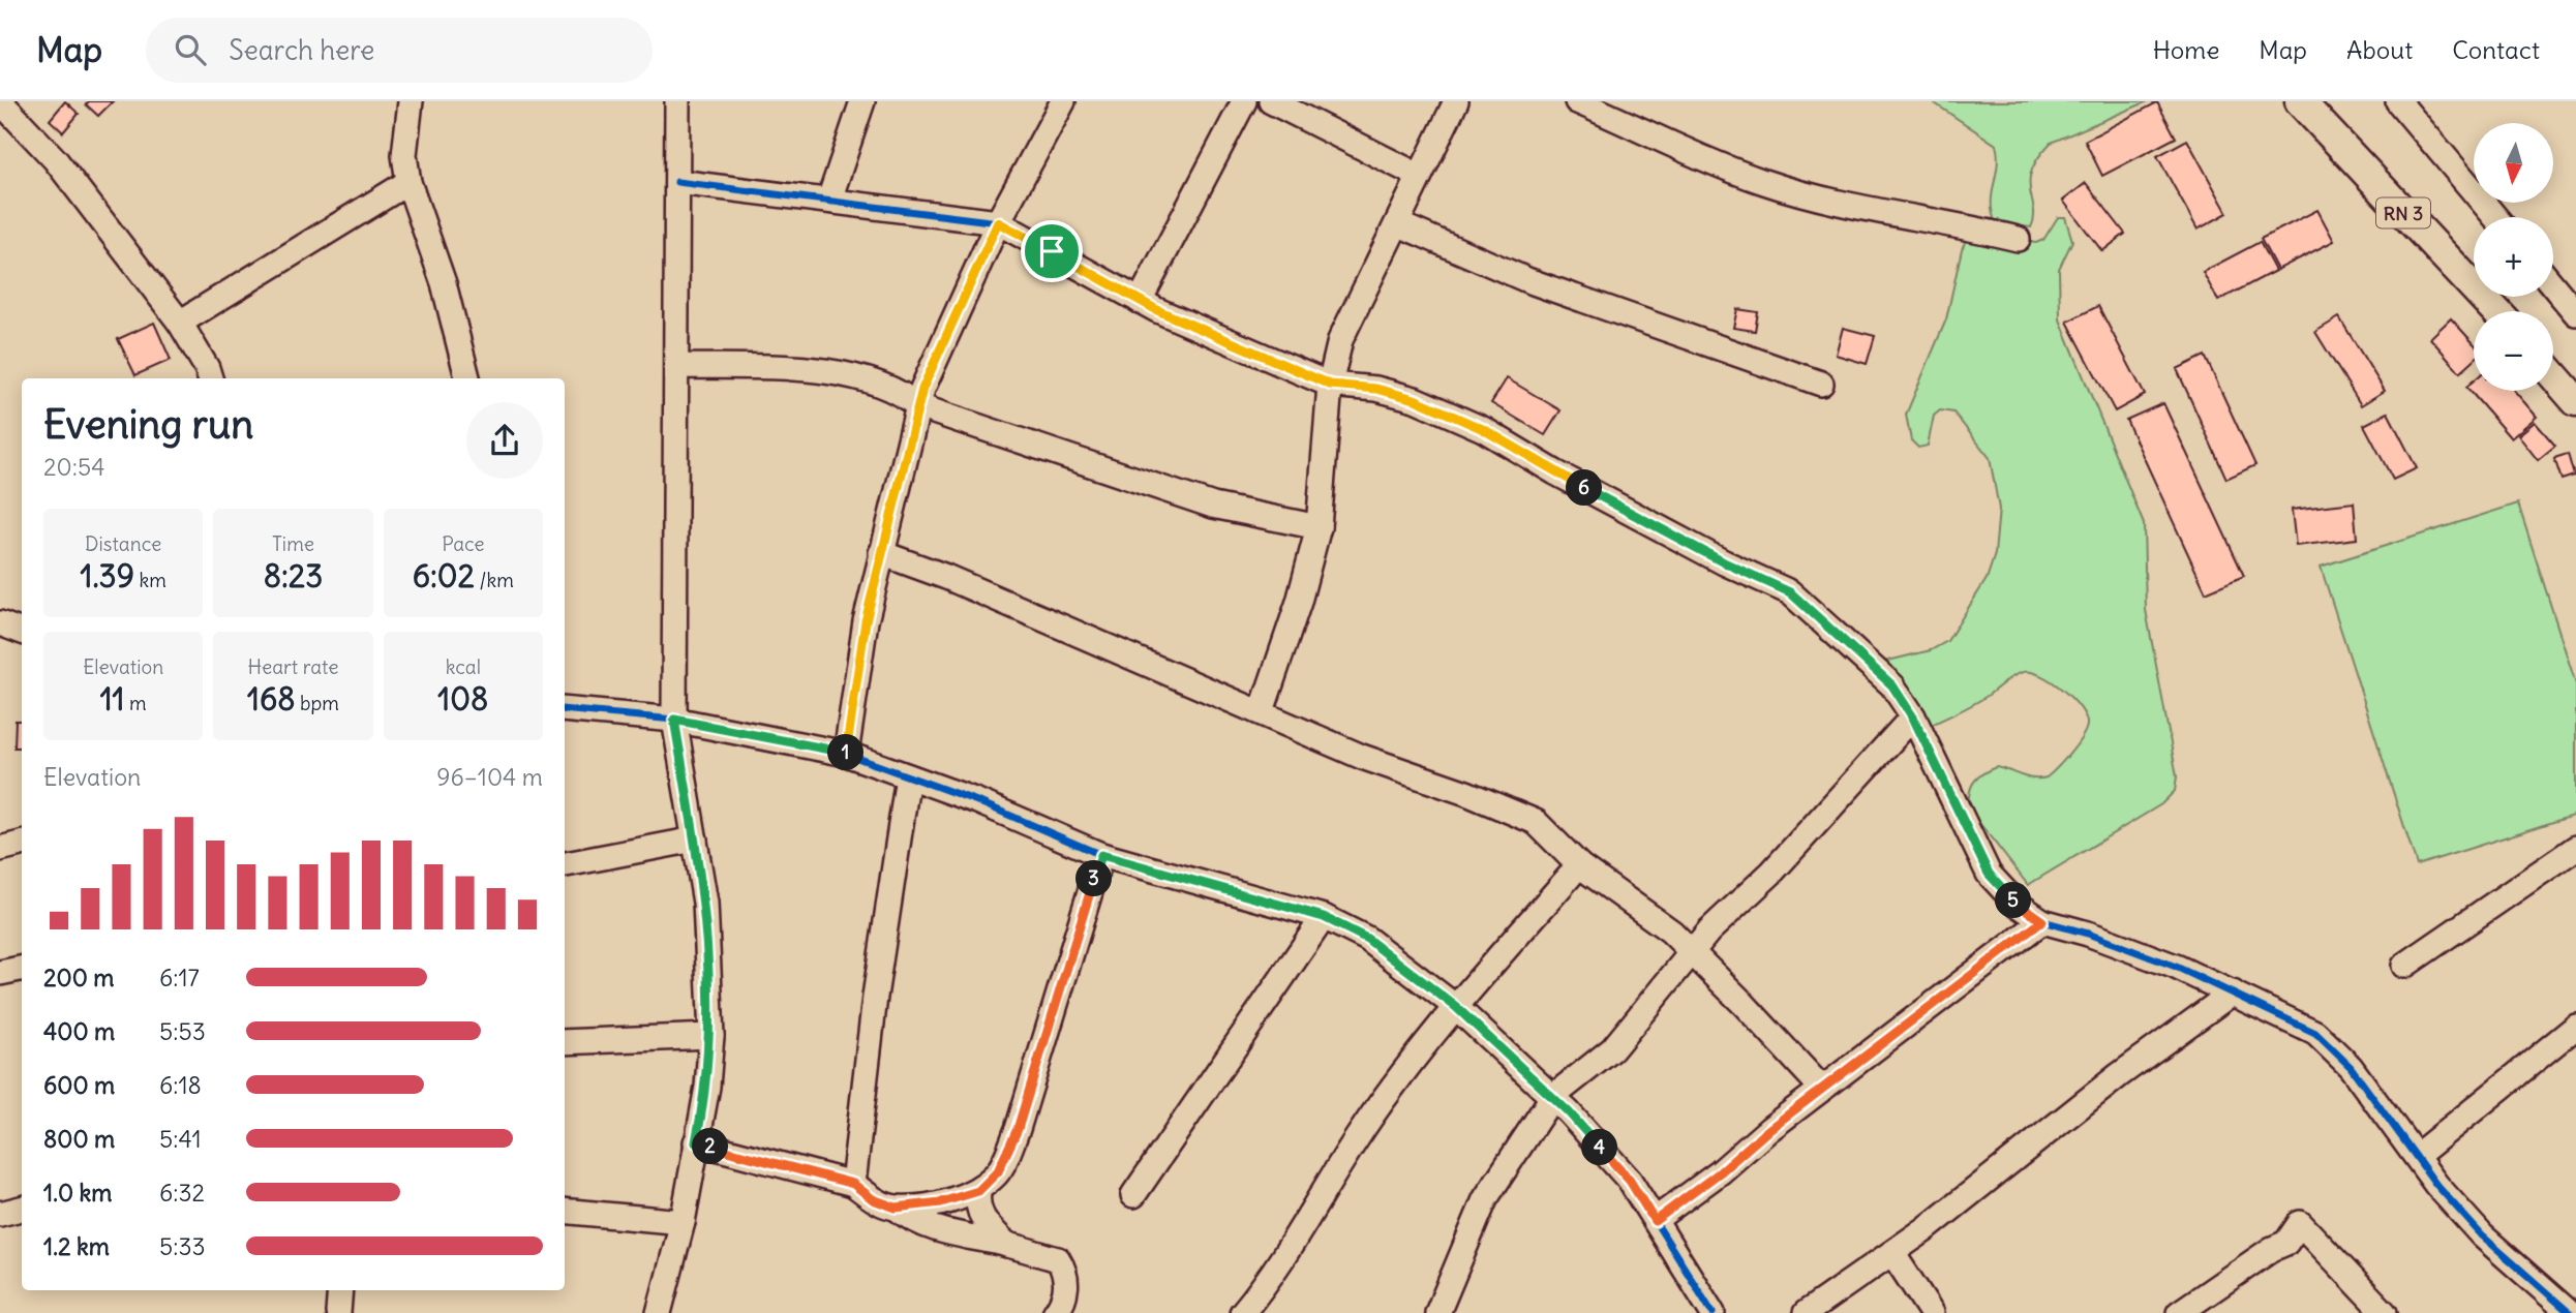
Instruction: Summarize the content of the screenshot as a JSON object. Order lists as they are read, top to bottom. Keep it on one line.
{"streets":{"main road":["RN 3"]},"north":"bottom","page":{"header":"Map","search":"Search here","nav":["Home","Map","About","Contact"],"map_buttons":["+","−"],"heading":["Evening run","20:54"],"pins":["6","1","3","5","2","4"],"stats":[["Distance","1.39 km"],["Time","8:23"],["Pace","6:02 /km"],["Elevation","11 m"],["Heart rate","168 bpm"],["kcal","108"]],"chart":["Elevation","96–104 m"],"list":[{"name":"200 m","note":"6:17"},{"name":"400 m","note":"5:53"},{"name":"600 m","note":"6:18"},{"name":"800 m","note":"5:41"},{"name":"1.0 km","note":"6:32"},{"name":"1.2 km","note":"5:33"}]}}
